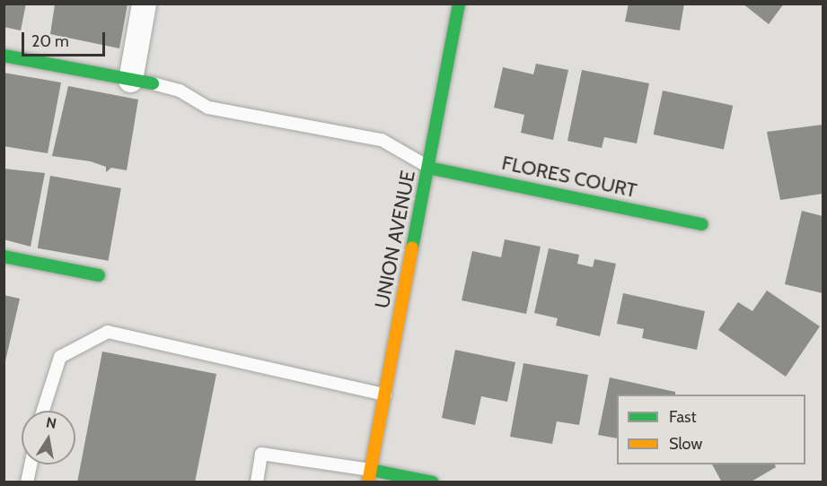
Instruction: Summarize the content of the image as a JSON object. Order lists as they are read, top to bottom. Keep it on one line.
{"streets":{"street":["FLORES COURT","UNION AVENUE"]},"crossings":[["FLORES COURT","UNION AVENUE"]],"legend":["Fast","Slow"],"scale_bar":"20 m","north":"top"}
